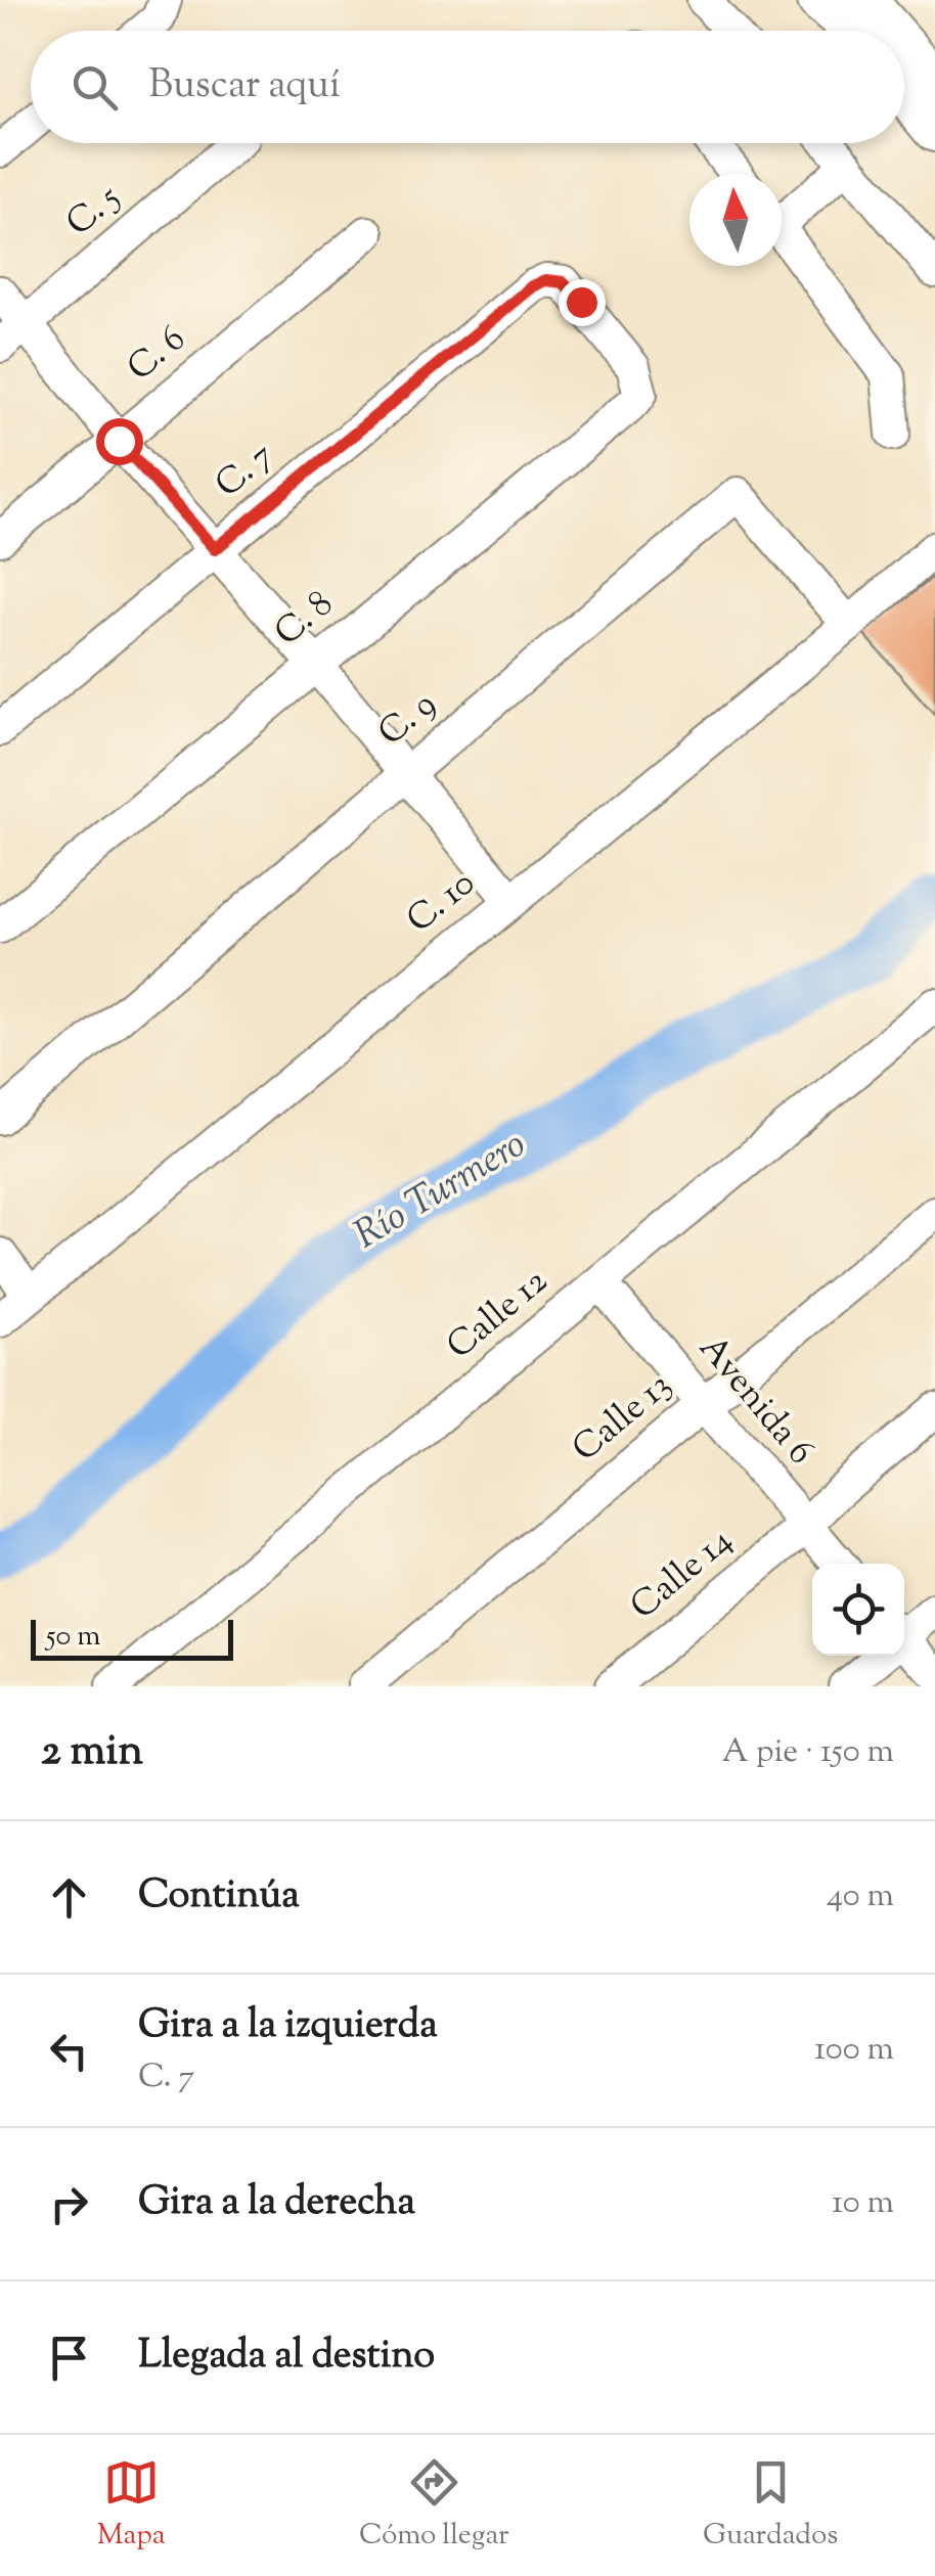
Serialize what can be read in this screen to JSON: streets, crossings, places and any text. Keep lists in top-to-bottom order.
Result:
{
  "streets": {
    "street": [
      "C. 5",
      "C. 6",
      "C. 7",
      "C. 8",
      "C. 9",
      "C. 10",
      "Calle 12",
      "Avenida 6",
      "Calle 13",
      "Calle 14"
    ]
  },
  "crossings": [
    ["C. 7", "C. 8"],
    ["C. 9", "C. 10"],
    ["Calle 12", "Avenida 6"],
    ["Avenida 6", "Calle 13"],
    ["Avenida 6", "Calle 14"]
  ],
  "water": ["Río Turmero"],
  "scale_bar": "50 m",
  "north": "top",
  "page": {
    "search": "Buscar aquí",
    "scale": "50 m",
    "heading": ["2 min", "A pie · 150 m"],
    "list": [
      ["Continúa", "40 m"],
      ["Gira a la izquierda", "C. 7", "100 m"],
      ["Gira a la derecha", "10 m"],
      "Llegada al destino"
    ],
    "nav": ["Mapa", "Cómo llegar", "Guardados"]
  }
}
